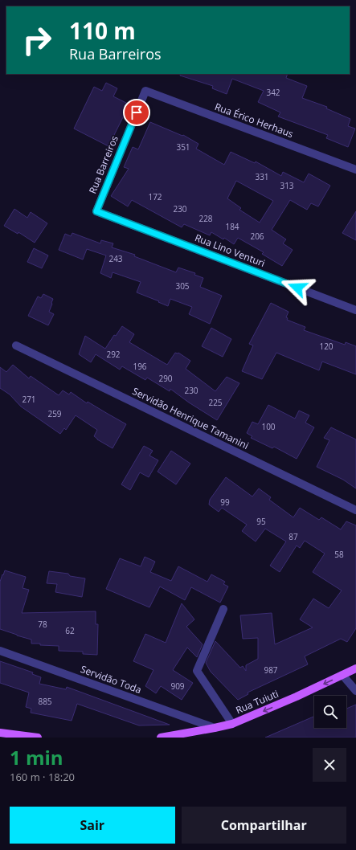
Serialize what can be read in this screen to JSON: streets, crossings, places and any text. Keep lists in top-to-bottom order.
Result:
{
  "streets": {
    "main road": ["Rua Tuiuti"],
    "street": [
      "Rua Érico Herhaus",
      "Rua Barreiros",
      "Rua Lino Venturi",
      "Servidão Henrique Tamanini",
      "Servidão Toda"
    ]
  },
  "crossings": [
    ["Rua Érico Herhaus", "Rua Barreiros"],
    ["Rua Barreiros", "Rua Lino Venturi"],
    ["Servidão Toda", "Rua Tuiuti"]
  ],
  "one_way": ["Rua Tuiuti"],
  "house_numbers": [
    "342",
    "351",
    "331",
    "313",
    "172",
    "230",
    "228",
    "184",
    "206",
    "243",
    "305",
    "120",
    "292",
    "196",
    "290",
    "230",
    "271",
    "225",
    "259",
    "100",
    "99",
    "95",
    "87",
    "58",
    "78",
    "62",
    "987",
    "909",
    "885"
  ],
  "page": {
    "turn": ["110 m", "Rua Barreiros"],
    "heading": ["1 min", "160 m · 18:20"],
    "buttons": ["Sair", "Compartilhar"]
  }
}
